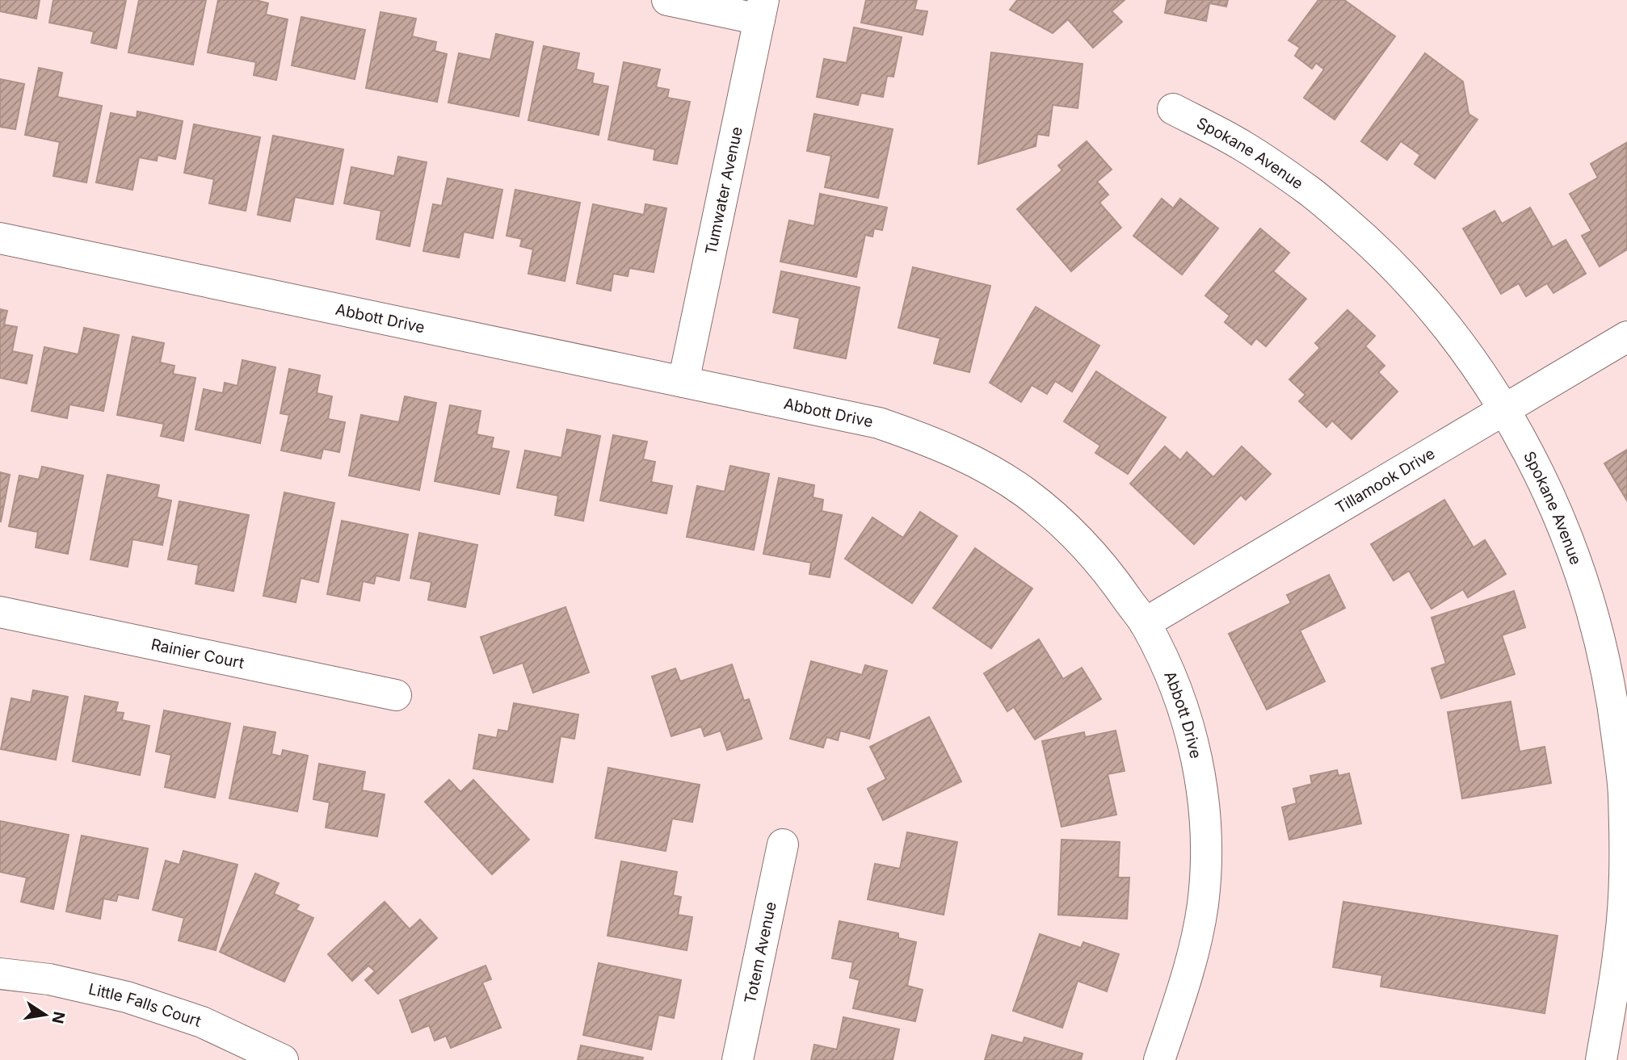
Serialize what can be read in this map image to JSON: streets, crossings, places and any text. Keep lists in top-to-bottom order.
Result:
{
  "streets": {
    "street": [
      "Spokane Avenue",
      "Tumwater Avenue",
      "Abbott Drive",
      "Tillamook Drive",
      "Rainier Court",
      "Totem Avenue",
      "Little Falls Court"
    ]
  },
  "crossings": [
    ["Spokane Avenue", "Tillamook Drive"],
    ["Tumwater Avenue", "Abbott Drive"],
    ["Abbott Drive", "Tillamook Drive"]
  ],
  "north": "right"
}
